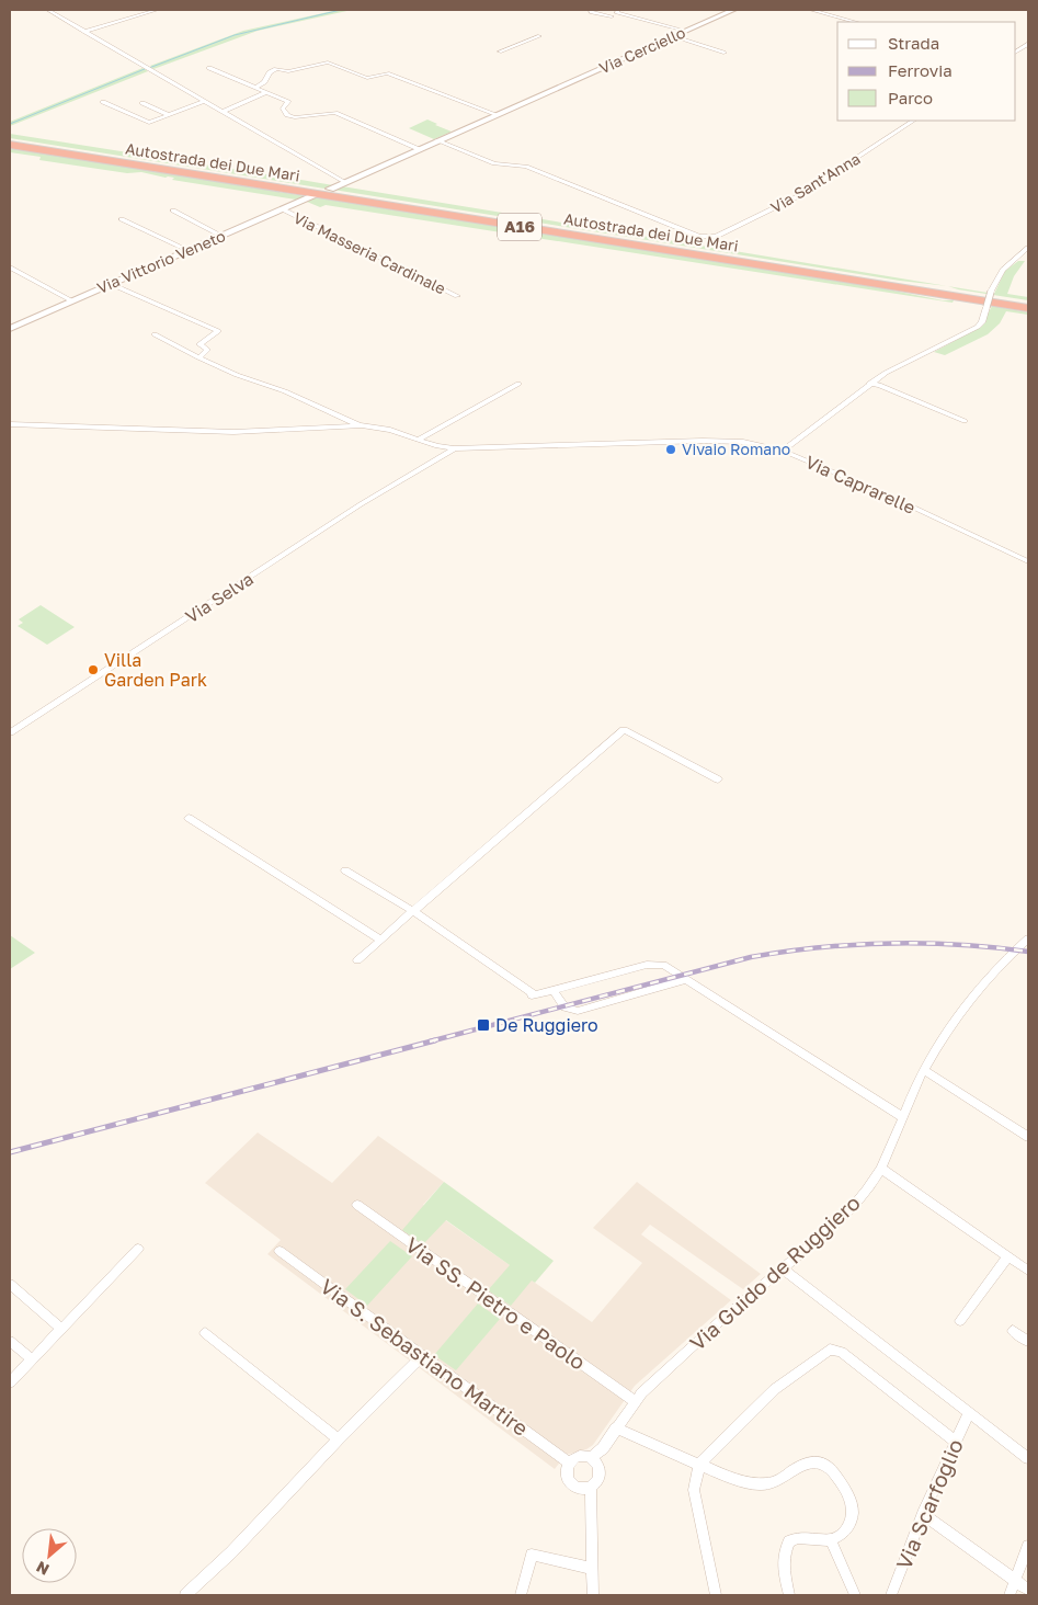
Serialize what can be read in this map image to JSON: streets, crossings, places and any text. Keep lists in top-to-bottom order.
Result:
{
  "streets": {
    "highway": ["Autostrada dei Due Mari", "A16"],
    "street": [
      "Via Cerciello",
      "Via Sant'Anna",
      "Via Masseria Cardinale",
      "Via Vittorio Veneto",
      "Via Caprarelle",
      "Via Selva",
      "Via Guido de Ruggiero",
      "Via SS. Pietro e Paolo",
      "Via S. Sebastiano Martire",
      "Via Scarfoglio"
    ]
  },
  "crossings": [
    ["Via Masseria Cardinale", "Via Vittorio Veneto"],
    ["Via Caprarelle", "Via Selva"],
    ["Via Guido de Ruggiero", "Via SS. Pietro e Paolo"],
    ["Via Guido de Ruggiero", "Via S. Sebastiano Martire"]
  ],
  "places": {
    "other": ["Vivaio Romano", "Villa Garden Park"],
    "transit": ["De Ruggiero"]
  },
  "legend": ["Strada", "Ferrovia", "Parco"],
  "north": "bottom left"
}
